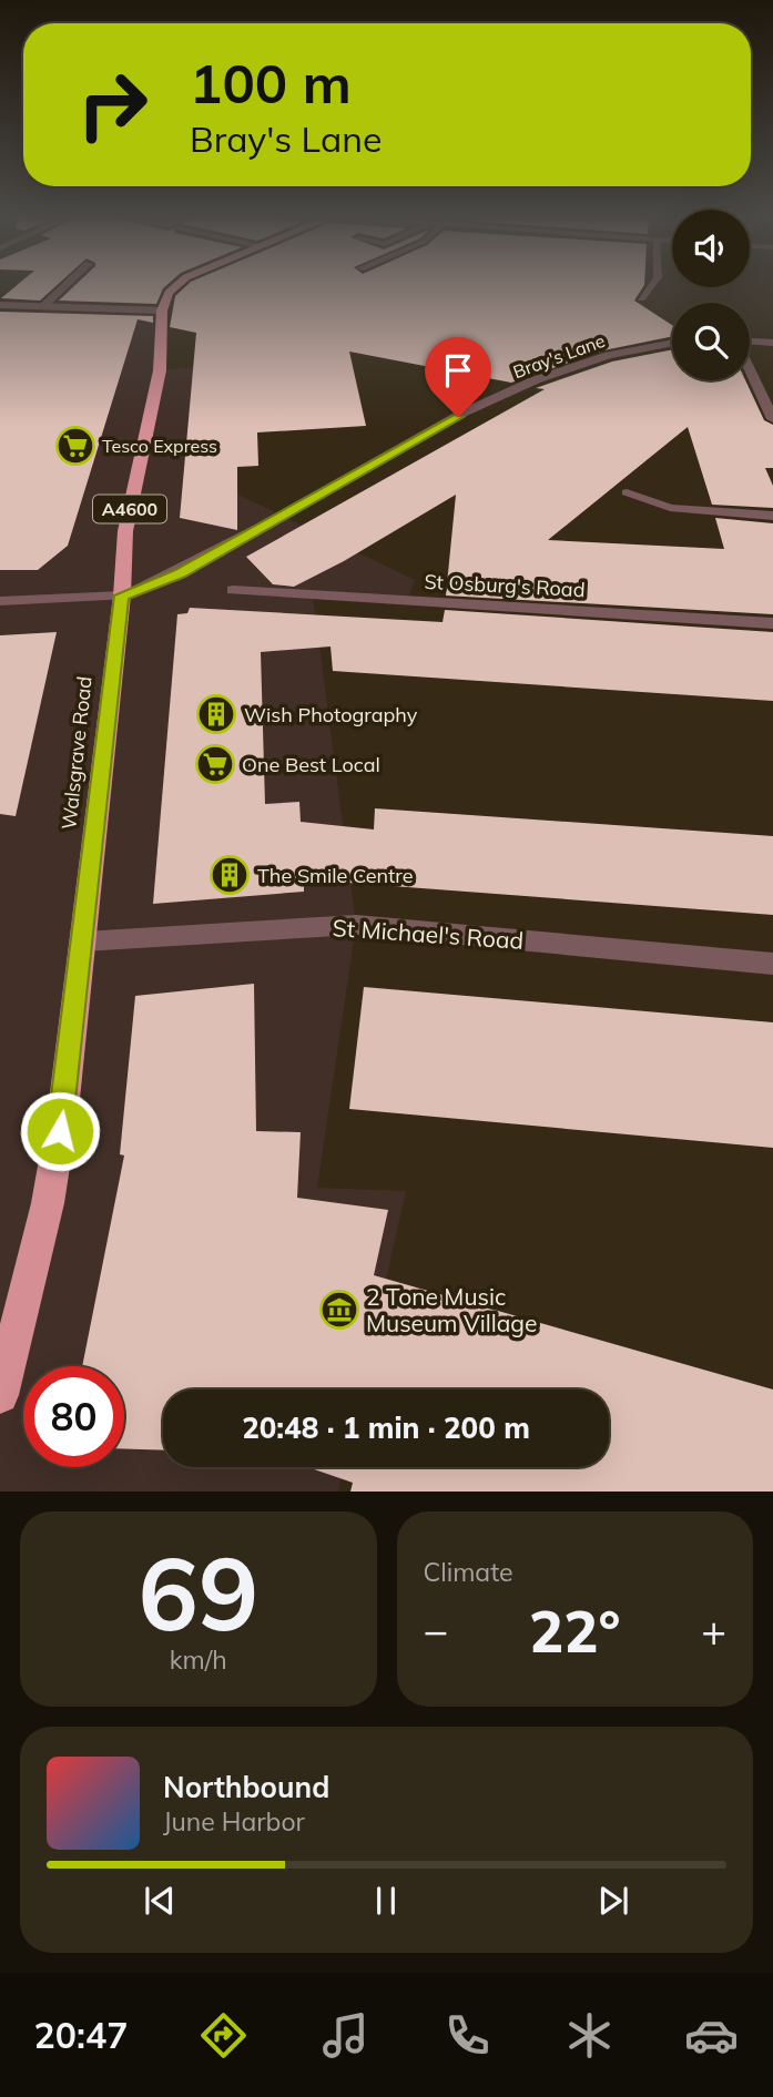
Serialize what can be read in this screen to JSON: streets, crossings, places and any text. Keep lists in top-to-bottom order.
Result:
{
  "streets": {
    "highway": ["A4600", "Walsgrave Road"],
    "street": ["Bray's Lane", "St Osburg's Road", "St Michael's Road"]
  },
  "crossings": [
    ["Bray's Lane", "Walsgrave Road"],
    ["Walsgrave Road", "St Michael's Road"]
  ],
  "places": {
    "supermarket": ["Tesco Express", "One Best Local"],
    "building": ["Wish Photography", "The Smile Centre"],
    "museum": ["2 Tone Music Museum Village"]
  },
  "page": {
    "turn": ["100 m", "Bray's Lane"],
    "limit": "80",
    "trip": "20:48 · 1 min · 200 m",
    "tile": [
      ["69", "km/h"],
      "Climate"
    ],
    "heat": ["−", "22°", "+"],
    "song": ["Northbound", "June Harbor"],
    "tabs": "20:47"
  }
}
